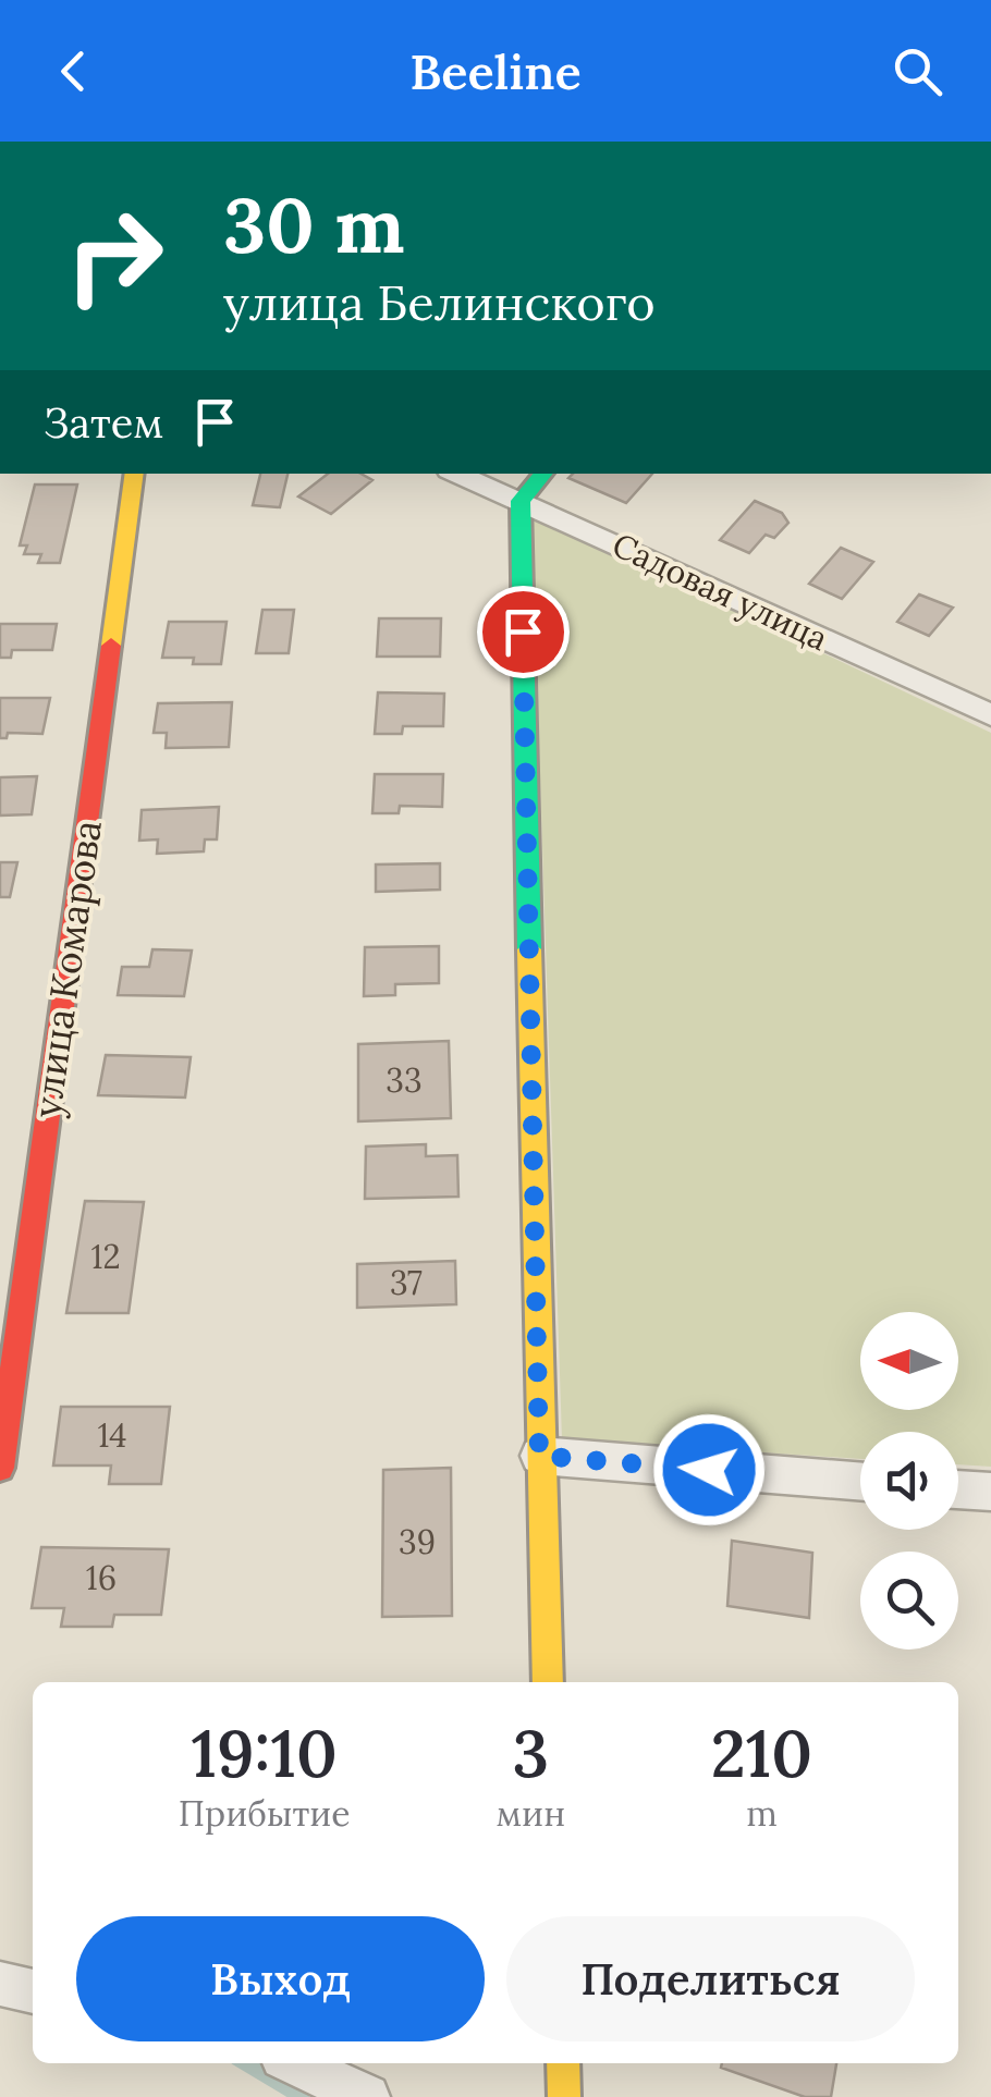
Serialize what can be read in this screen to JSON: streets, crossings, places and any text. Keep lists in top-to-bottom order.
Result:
{
  "streets": {
    "street": ["Садовая улица", "улица Комарова"]
  },
  "house_numbers": [
    "33",
    "12",
    "37",
    "14",
    "39",
    "16"
  ],
  "north": "left",
  "page": {
    "header": "Beeline",
    "turn": ["30 m", "улица Белинского"],
    "then": "Затем",
    "eta": [
      "19:10",
      "Прибытие",
      "3",
      "мин",
      "210",
      "m"
    ],
    "buttons": ["Выход", "Поделиться"]
  }
}
